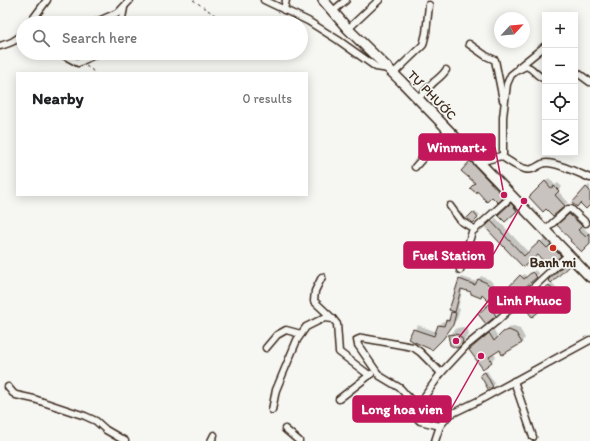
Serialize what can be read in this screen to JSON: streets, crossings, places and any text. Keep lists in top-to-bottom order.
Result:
{
  "streets": {
    "highway": ["TỰ PHƯỚC"]
  },
  "places": [
    "Winmart+",
    "Fuel Station",
    "Banh mi",
    "Linh Phuoc",
    "Long hoa vien"
  ],
  "north": "top right",
  "page": {
    "map_buttons": ["+", "−"],
    "search": "Search here",
    "heading": ["Nearby", "0 results"]
  }
}
